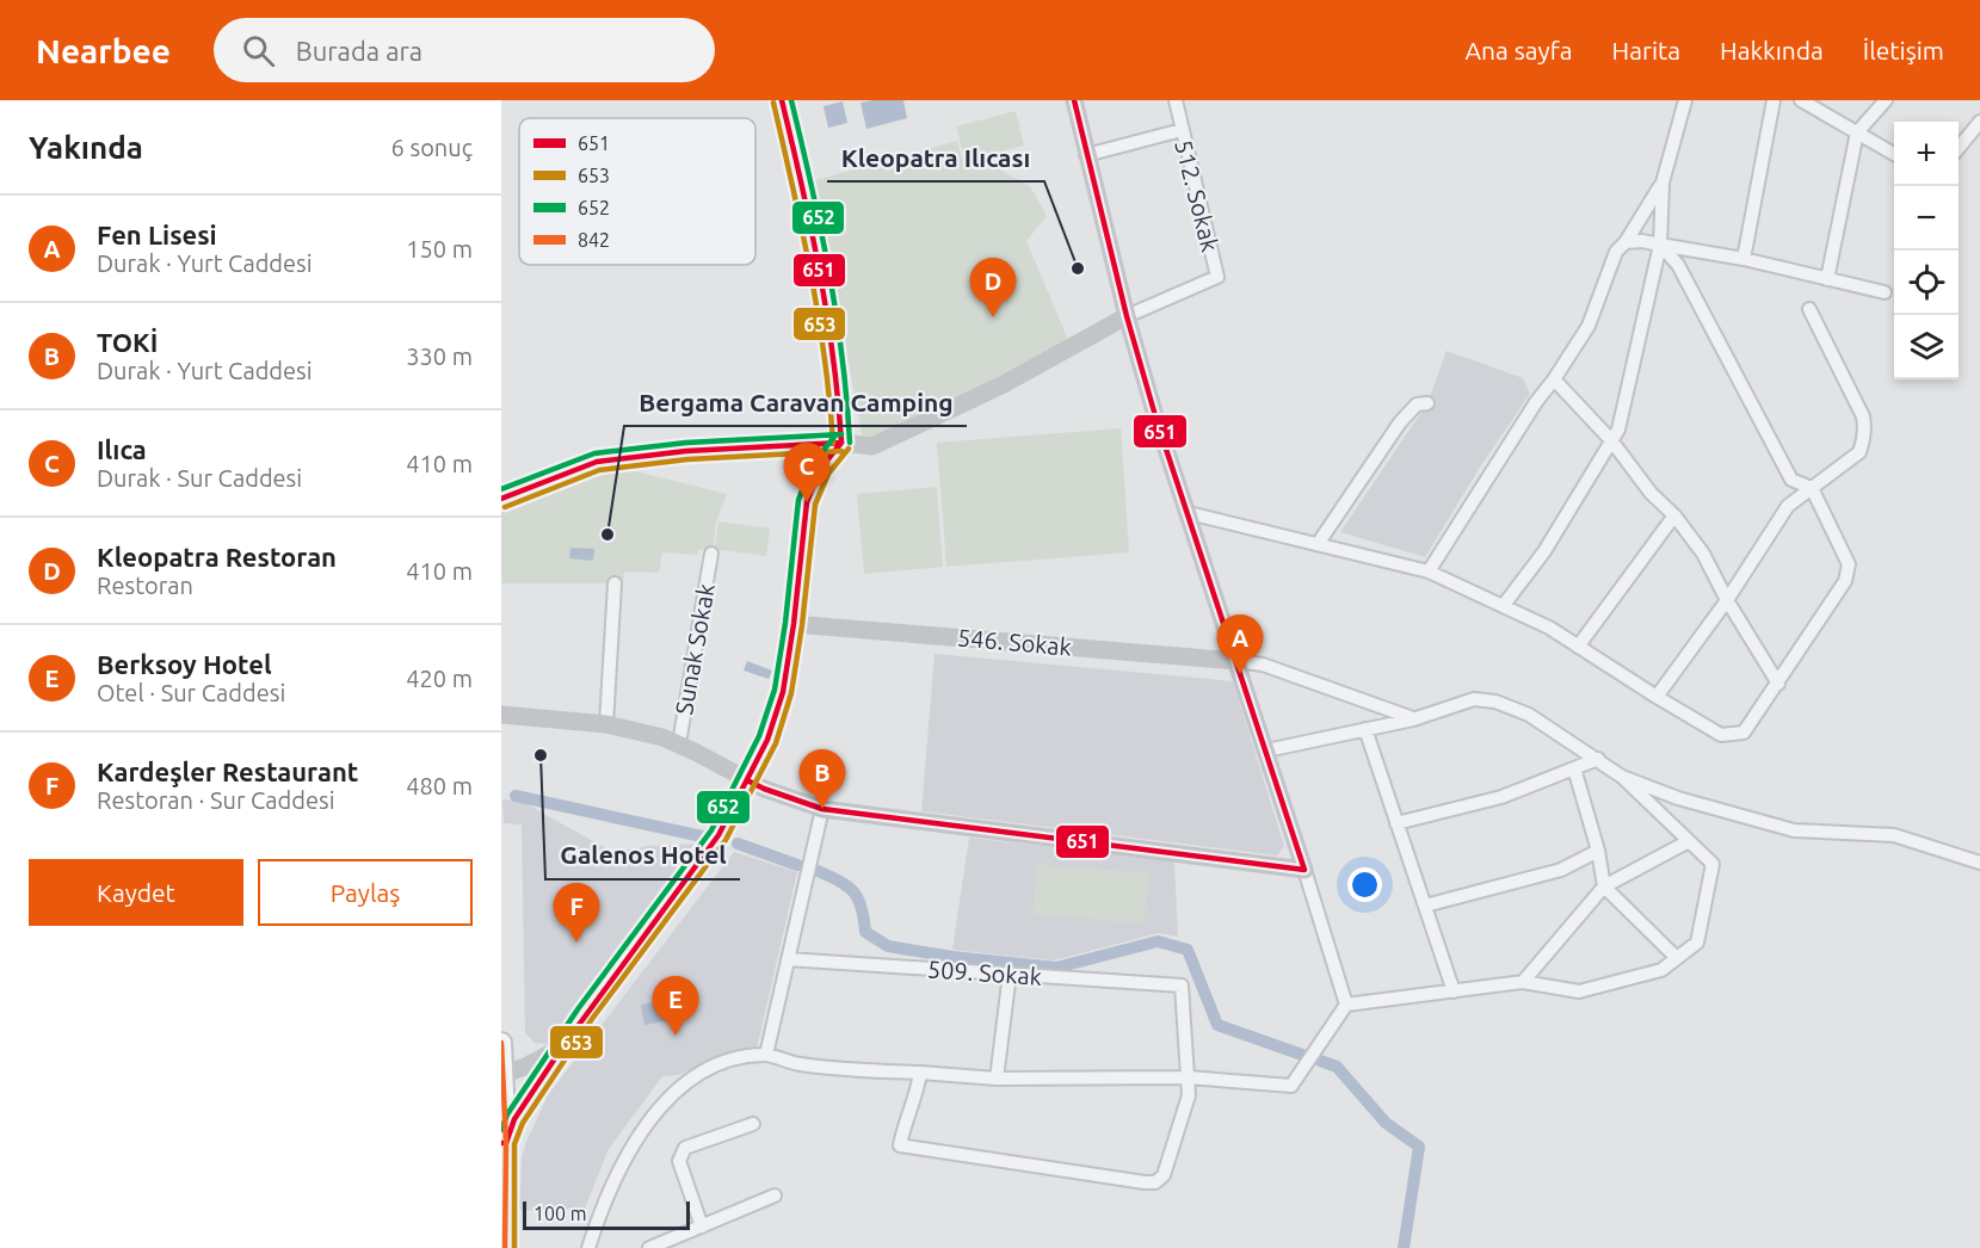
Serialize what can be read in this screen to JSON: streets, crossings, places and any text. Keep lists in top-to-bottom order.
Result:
{
  "streets": {
    "main road": ["546. Sokak"],
    "street": ["512. Sokak", "Sunak Sokak", "509. Sokak"]
  },
  "places": ["Kleopatra Ilıcası", "Bergama Caravan Camping", "Galenos Hotel"],
  "lines": [
    "transit line 651",
    "transit line 652",
    "transit line 653",
    "transit line 842"
  ],
  "legend": [
    "651",
    "653",
    "652",
    "842"
  ],
  "scale_bar": "100 m",
  "page": {
    "header": "Nearbee",
    "search": "Burada ara",
    "nav": [
      "Ana sayfa",
      "Harita",
      "Hakkında",
      "İletişim"
    ],
    "heading": ["Yakında", "6 sonuç"],
    "map_buttons": ["+", "−"],
    "list": [
      {
        "mark": "A",
        "name": "Fen Lisesi",
        "note": "Durak · Yurt Caddesi",
        "value": "150 m"
      },
      {
        "mark": "B",
        "name": "TOKİ",
        "note": "Durak · Yurt Caddesi",
        "value": "330 m"
      },
      {
        "mark": "C",
        "name": "Ilıca",
        "note": "Durak · Sur Caddesi",
        "value": "410 m"
      },
      {
        "mark": "D",
        "name": "Kleopatra Restoran",
        "note": "Restoran",
        "value": "410 m"
      },
      {
        "mark": "E",
        "name": "Berksoy Hotel",
        "note": "Otel · Sur Caddesi",
        "value": "420 m"
      },
      {
        "mark": "F",
        "name": "Kardeşler Restaurant",
        "note": "Restoran · Sur Caddesi",
        "value": "480 m"
      }
    ],
    "pins": [
      "D",
      "C",
      "A",
      "B",
      "F",
      "E"
    ],
    "buttons": ["Kaydet", "Paylaş"],
    "scale": "100 m"
  }
}
